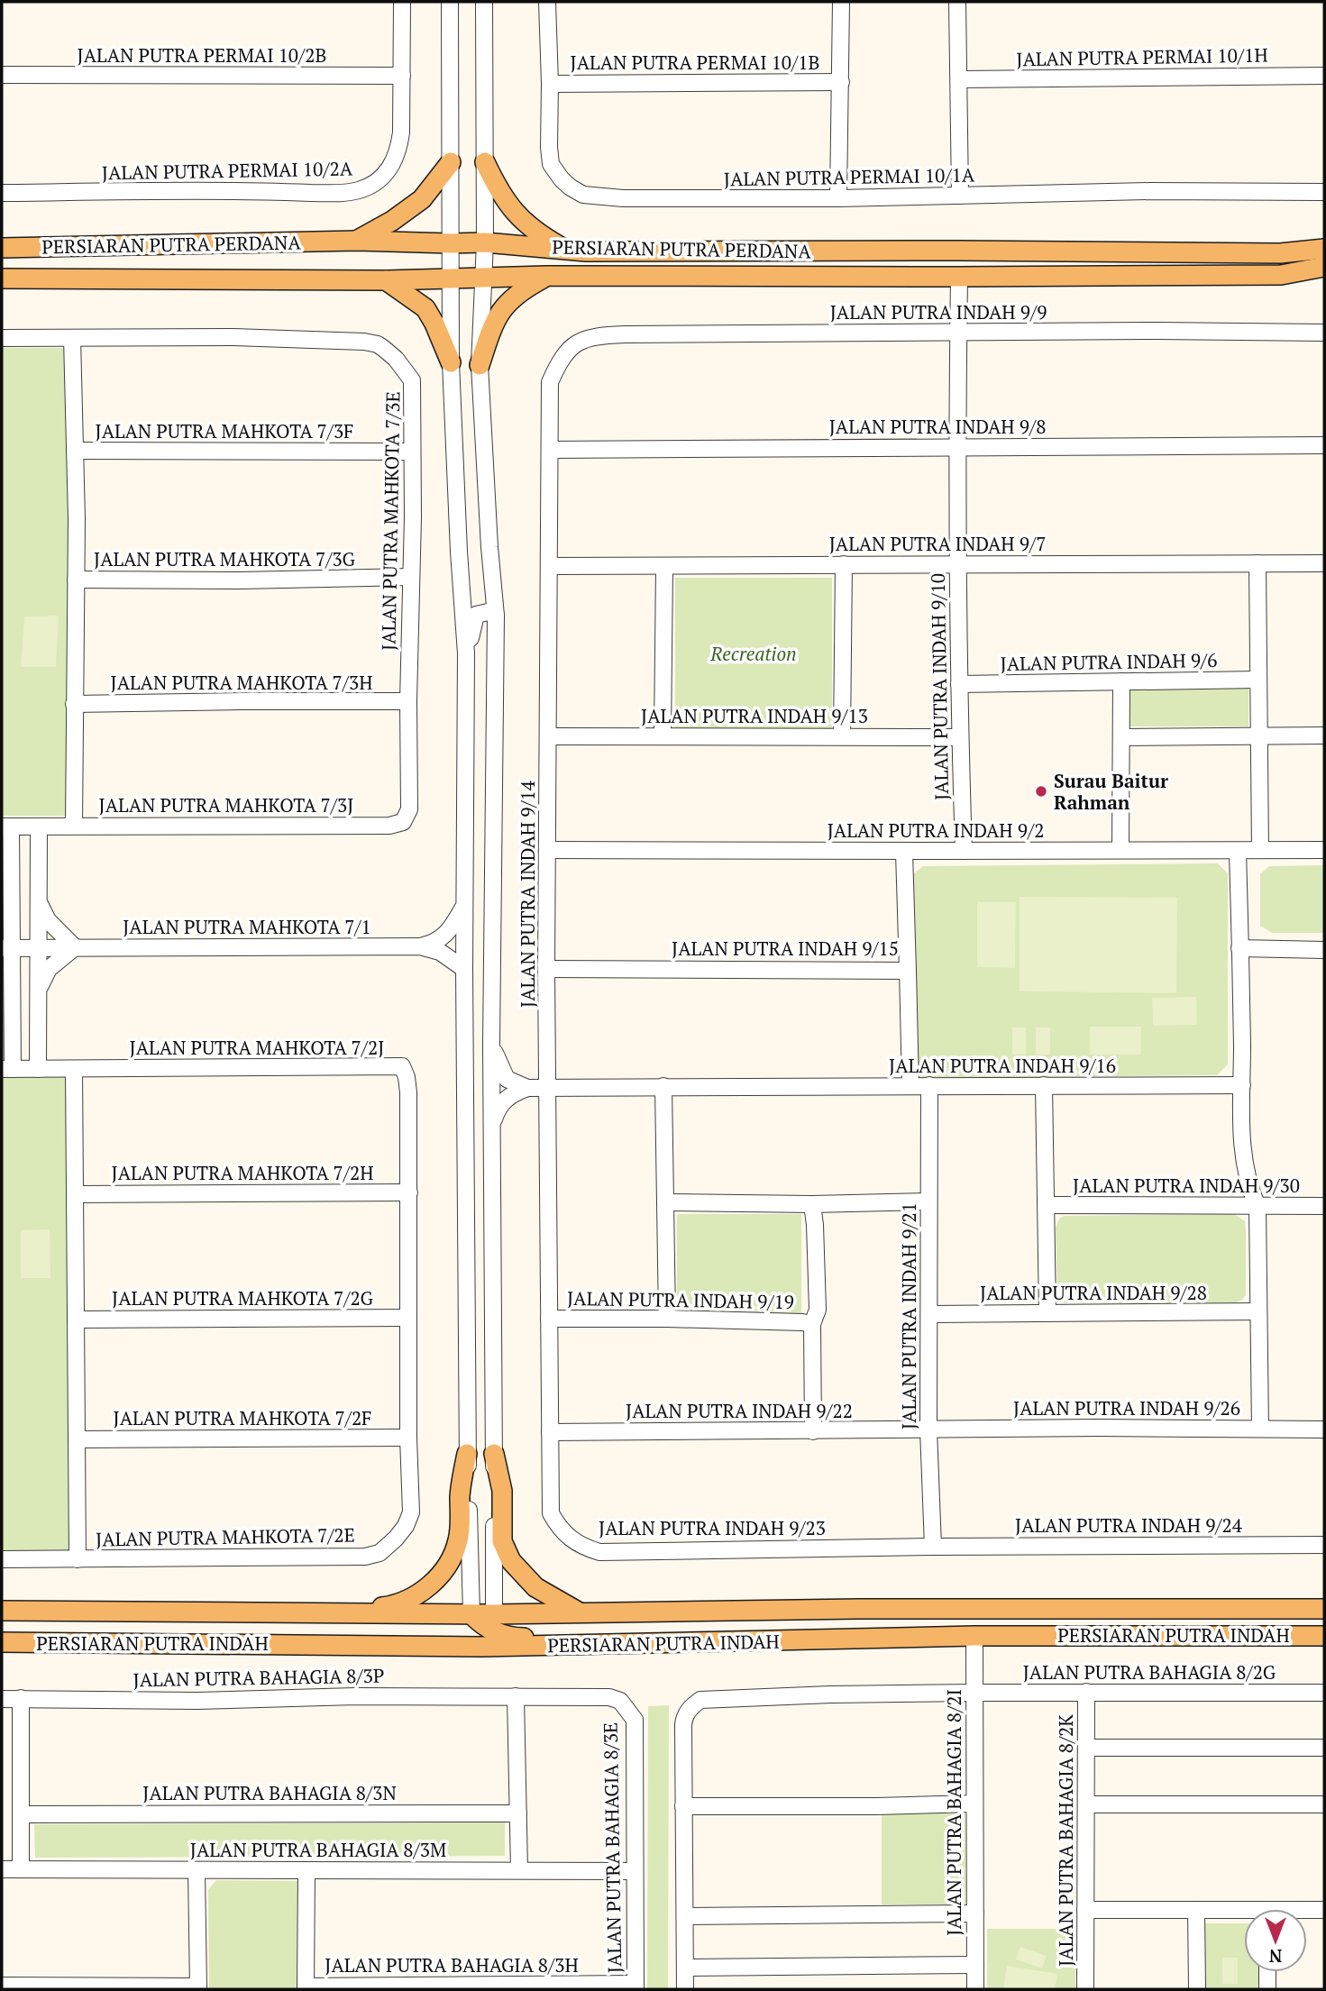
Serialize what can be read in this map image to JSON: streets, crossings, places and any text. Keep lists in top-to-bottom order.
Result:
{
  "streets": {
    "main road": ["PERSIARAN PUTRA PERDANA", "PERSIARAN PUTRA INDAH"],
    "street": [
      "JALAN PUTRA PERMAI 10/2B",
      "JALAN PUTRA PERMAI 10/1H",
      "JALAN PUTRA PERMAI 10/1B",
      "JALAN PUTRA PERMAI 10/2A",
      "JALAN PUTRA PERMAI 10/1A",
      "JALAN PUTRA INDAH 9/9",
      "JALAN PUTRA INDAH 9/8",
      "JALAN PUTRA MAHKOTA 7/3F",
      "JALAN PUTRA MAHKOTA 7/3E",
      "JALAN PUTRA INDAH 9/7",
      "JALAN PUTRA MAHKOTA 7/3G",
      "JALAN PUTRA INDAH 9/6",
      "JALAN PUTRA MAHKOTA 7/3H",
      "JALAN PUTRA INDAH 9/10",
      "JALAN PUTRA INDAH 9/13",
      "JALAN PUTRA MAHKOTA 7/3J",
      "JALAN PUTRA INDAH 9/2",
      "JALAN PUTRA INDAH 9/14",
      "JALAN PUTRA MAHKOTA 7/1",
      "JALAN PUTRA INDAH 9/15",
      "JALAN PUTRA MAHKOTA 7/2J",
      "JALAN PUTRA INDAH 9/16",
      "JALAN PUTRA MAHKOTA 7/2H",
      "JALAN PUTRA INDAH 9/30",
      "JALAN PUTRA INDAH 9/28",
      "JALAN PUTRA MAHKOTA 7/2G",
      "JALAN PUTRA INDAH 9/19",
      "JALAN PUTRA INDAH 9/21",
      "JALAN PUTRA INDAH 9/26",
      "JALAN PUTRA INDAH 9/22",
      "JALAN PUTRA MAHKOTA 7/2F",
      "JALAN PUTRA INDAH 9/24",
      "JALAN PUTRA INDAH 9/23",
      "JALAN PUTRA MAHKOTA 7/2E",
      "JALAN PUTRA BAHAGIA 8/2G",
      "JALAN PUTRA BAHAGIA 8/3P",
      "JALAN PUTRA BAHAGIA 8/3N",
      "JALAN PUTRA BAHAGIA 8/2I",
      "JALAN PUTRA BAHAGIA 8/2K",
      "JALAN PUTRA BAHAGIA 8/3E",
      "JALAN PUTRA BAHAGIA 8/3M",
      "JALAN PUTRA BAHAGIA 8/3H"
    ]
  },
  "crossings": [
    ["JALAN PUTRA PERMAI 10/2B", "JALAN PUTRA PERMAI 10/2A"],
    ["JALAN PUTRA PERMAI 10/1B", "JALAN PUTRA PERMAI 10/1A"],
    ["PERSIARAN PUTRA PERDANA", "JALAN PUTRA INDAH 9/10"],
    ["JALAN PUTRA INDAH 9/9", "JALAN PUTRA INDAH 9/10"],
    ["JALAN PUTRA INDAH 9/9", "JALAN PUTRA INDAH 9/14"],
    ["JALAN PUTRA INDAH 9/8", "JALAN PUTRA INDAH 9/10"],
    ["JALAN PUTRA INDAH 9/8", "JALAN PUTRA INDAH 9/14"],
    ["JALAN PUTRA MAHKOTA 7/3F", "JALAN PUTRA MAHKOTA 7/3E"],
    ["JALAN PUTRA MAHKOTA 7/3E", "JALAN PUTRA MAHKOTA 7/3G"],
    ["JALAN PUTRA MAHKOTA 7/3E", "JALAN PUTRA MAHKOTA 7/3H"],
    ["JALAN PUTRA MAHKOTA 7/3E", "JALAN PUTRA MAHKOTA 7/3J"],
    ["JALAN PUTRA INDAH 9/7", "JALAN PUTRA INDAH 9/10"],
    ["JALAN PUTRA INDAH 9/7", "JALAN PUTRA INDAH 9/14"],
    ["JALAN PUTRA INDAH 9/6", "JALAN PUTRA INDAH 9/10"],
    ["JALAN PUTRA INDAH 9/10", "JALAN PUTRA INDAH 9/13"],
    ["JALAN PUTRA INDAH 9/10", "JALAN PUTRA INDAH 9/2"],
    ["JALAN PUTRA INDAH 9/13", "JALAN PUTRA INDAH 9/14"],
    ["JALAN PUTRA INDAH 9/2", "JALAN PUTRA INDAH 9/14"],
    ["JALAN PUTRA INDAH 9/2", "JALAN PUTRA INDAH 9/15"],
    ["JALAN PUTRA INDAH 9/14", "JALAN PUTRA INDAH 9/15"],
    ["JALAN PUTRA INDAH 9/14", "JALAN PUTRA INDAH 9/16"],
    ["JALAN PUTRA INDAH 9/14", "JALAN PUTRA INDAH 9/19"],
    ["JALAN PUTRA INDAH 9/14", "JALAN PUTRA INDAH 9/22"],
    ["JALAN PUTRA INDAH 9/14", "JALAN PUTRA INDAH 9/23"],
    ["JALAN PUTRA MAHKOTA 7/2J", "JALAN PUTRA MAHKOTA 7/2H"],
    ["JALAN PUTRA MAHKOTA 7/2J", "JALAN PUTRA MAHKOTA 7/2E"],
    ["JALAN PUTRA INDAH 9/16", "JALAN PUTRA INDAH 9/21"],
    ["JALAN PUTRA MAHKOTA 7/2H", "JALAN PUTRA MAHKOTA 7/2E"],
    ["JALAN PUTRA INDAH 9/28", "JALAN PUTRA INDAH 9/21"],
    ["JALAN PUTRA MAHKOTA 7/2G", "JALAN PUTRA MAHKOTA 7/2E"],
    ["JALAN PUTRA INDAH 9/21", "JALAN PUTRA INDAH 9/26"],
    ["JALAN PUTRA INDAH 9/21", "JALAN PUTRA INDAH 9/22"],
    ["JALAN PUTRA INDAH 9/21", "JALAN PUTRA INDAH 9/24"],
    ["JALAN PUTRA INDAH 9/21", "JALAN PUTRA INDAH 9/23"],
    ["JALAN PUTRA INDAH 9/26", "JALAN PUTRA INDAH 9/22"],
    ["JALAN PUTRA INDAH 9/22", "JALAN PUTRA INDAH 9/23"],
    ["JALAN PUTRA MAHKOTA 7/2F", "JALAN PUTRA MAHKOTA 7/2E"],
    ["JALAN PUTRA INDAH 9/24", "JALAN PUTRA INDAH 9/23"],
    ["PERSIARAN PUTRA INDAH", "JALAN PUTRA BAHAGIA 8/2I"],
    ["JALAN PUTRA BAHAGIA 8/2G", "JALAN PUTRA BAHAGIA 8/2I"],
    ["JALAN PUTRA BAHAGIA 8/2G", "JALAN PUTRA BAHAGIA 8/2K"],
    ["JALAN PUTRA BAHAGIA 8/3P", "JALAN PUTRA BAHAGIA 8/3E"],
    ["JALAN PUTRA BAHAGIA 8/3E", "JALAN PUTRA BAHAGIA 8/3M"],
    ["JALAN PUTRA BAHAGIA 8/3E", "JALAN PUTRA BAHAGIA 8/3H"]
  ],
  "parks": ["Recreation"],
  "places": ["Surau Baitur Rahman"],
  "north": "bottom"
}
